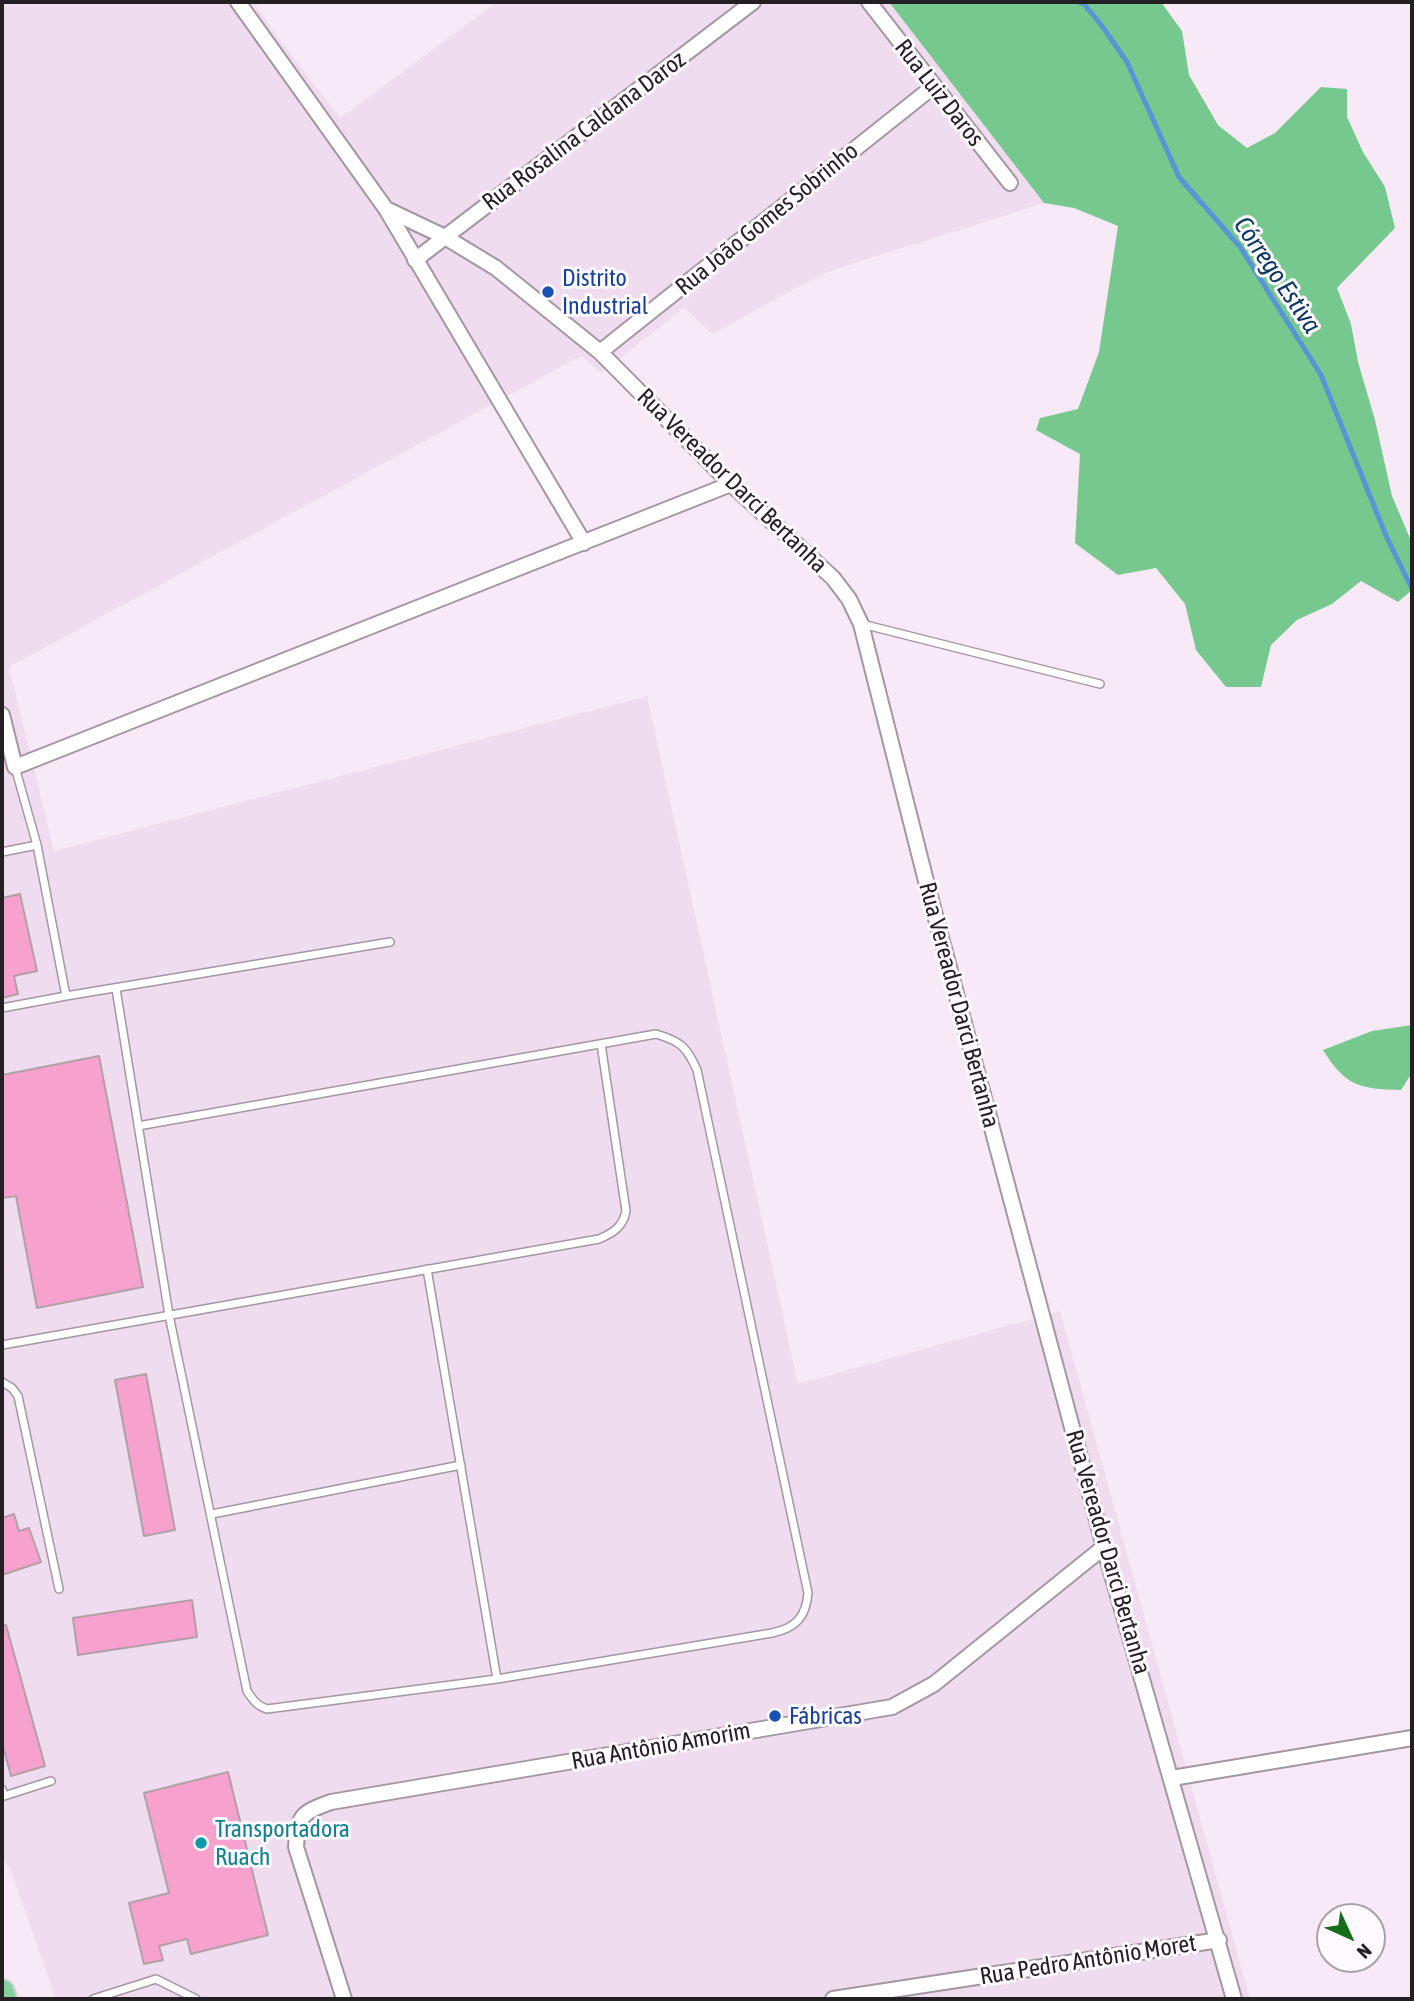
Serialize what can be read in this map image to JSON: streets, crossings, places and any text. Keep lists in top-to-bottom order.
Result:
{
  "streets": {
    "street": [
      "Rua Luiz Daros",
      "Rua Rosalina Caldana Daroz",
      "Rua João Gomes Sobrinho",
      "Rua Vereador Darci Bertanha",
      "Rua Antônio Amorim",
      "Rua Pedro Antônio Moret"
    ]
  },
  "crossings": [
    ["Rua Luiz Daros", "Rua João Gomes Sobrinho"],
    ["Rua Rosalina Caldana Daroz", "Rua Vereador Darci Bertanha"],
    ["Rua João Gomes Sobrinho", "Rua Vereador Darci Bertanha"],
    ["Rua Vereador Darci Bertanha", "Rua Antônio Amorim"],
    ["Rua Vereador Darci Bertanha", "Rua Pedro Antônio Moret"]
  ],
  "water": ["Córrego Estiva"],
  "places": ["Distrito Industrial", "Fábricas", "Transportadora Ruach"],
  "north": "bottom right"
}
